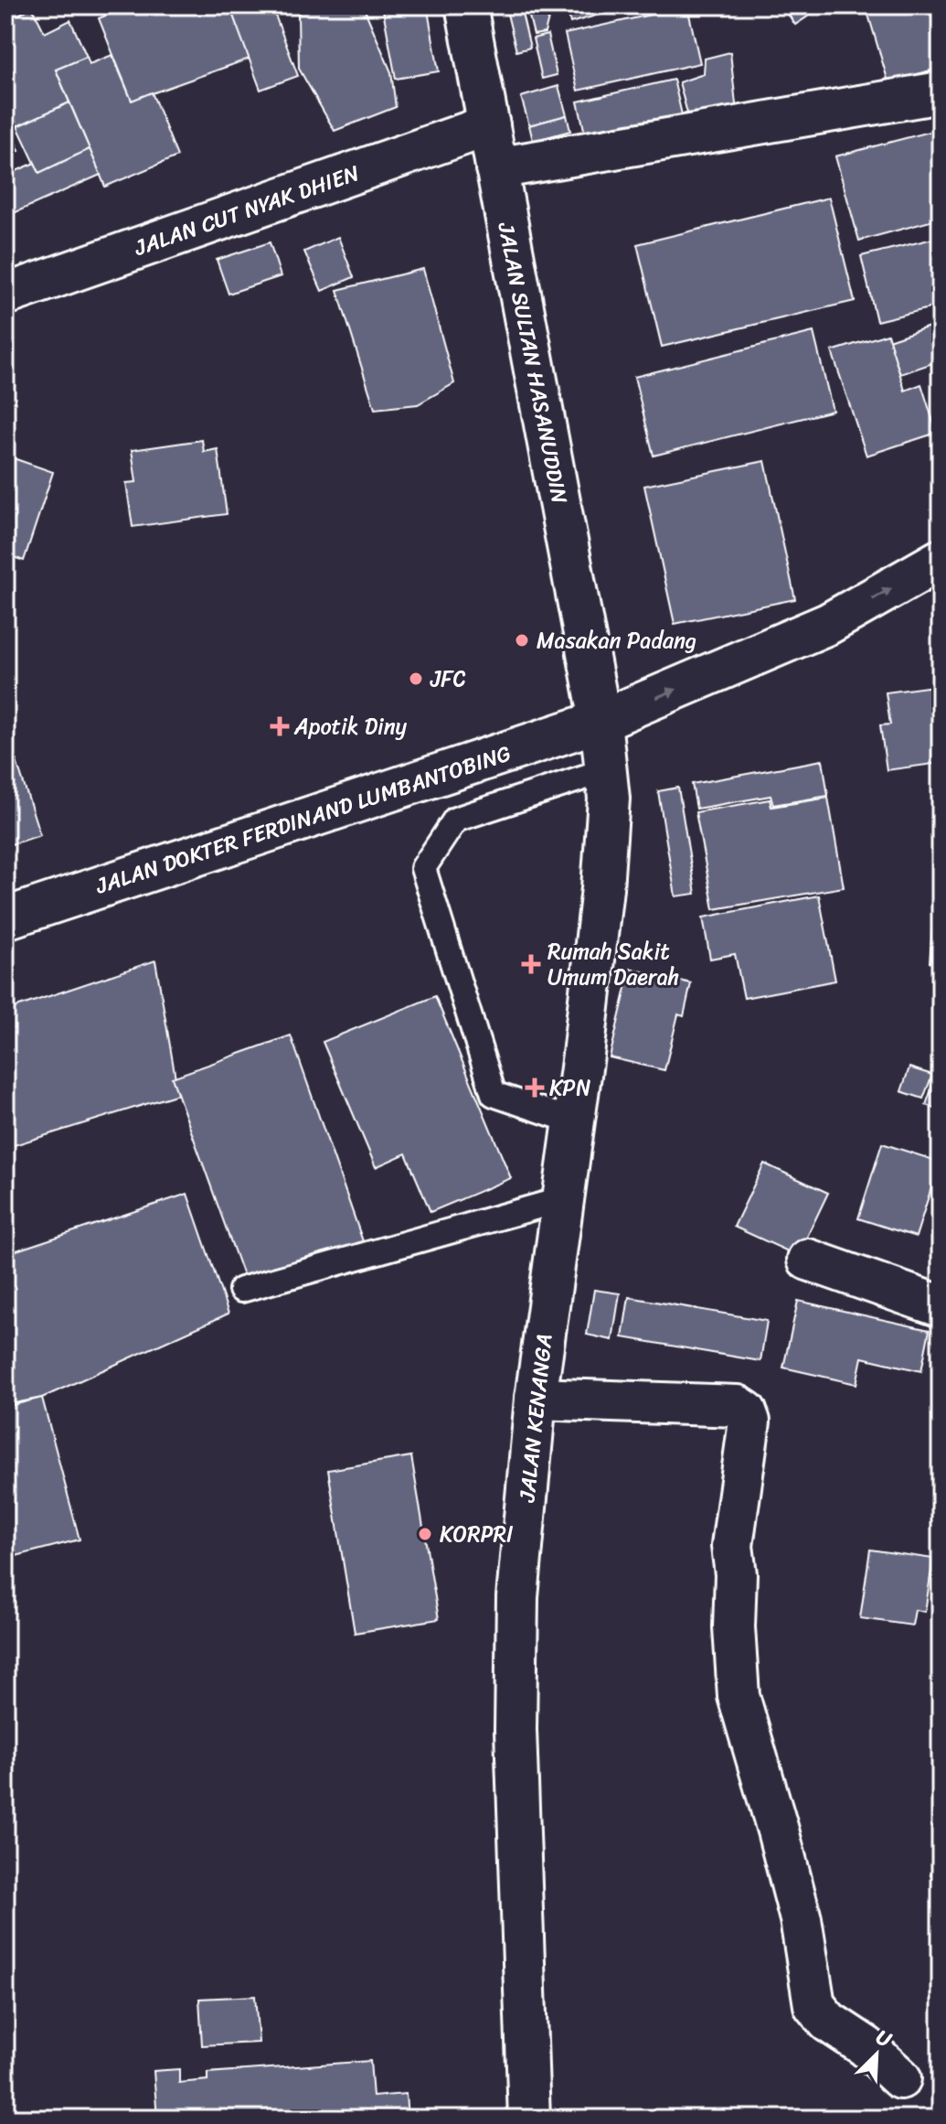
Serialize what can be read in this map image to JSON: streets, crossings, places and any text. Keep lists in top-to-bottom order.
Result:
{
  "streets": {
    "street": [
      "JALAN CUT NYAK DHIEN",
      "JALAN SULTAN HASANUDDIN",
      "JALAN DOKTER FERDINAND LUMBANTOBING",
      "JALAN KENANGA"
    ]
  },
  "crossings": [
    ["JALAN CUT NYAK DHIEN", "JALAN SULTAN HASANUDDIN"],
    ["JALAN SULTAN HASANUDDIN", "JALAN DOKTER FERDINAND LUMBANTOBING"],
    ["JALAN SULTAN HASANUDDIN", "JALAN KENANGA"],
    ["JALAN DOKTER FERDINAND LUMBANTOBING", "JALAN KENANGA"]
  ],
  "one_way": ["JALAN DOKTER FERDINAND LUMBANTOBING"],
  "places": {
    "other": ["Masakan Padang", "JFC", "KORPRI"],
    "health": ["Apotik Diny", "Rumah Sakit Umum Daerah", "KPN"]
  },
  "north": "top right"
}
